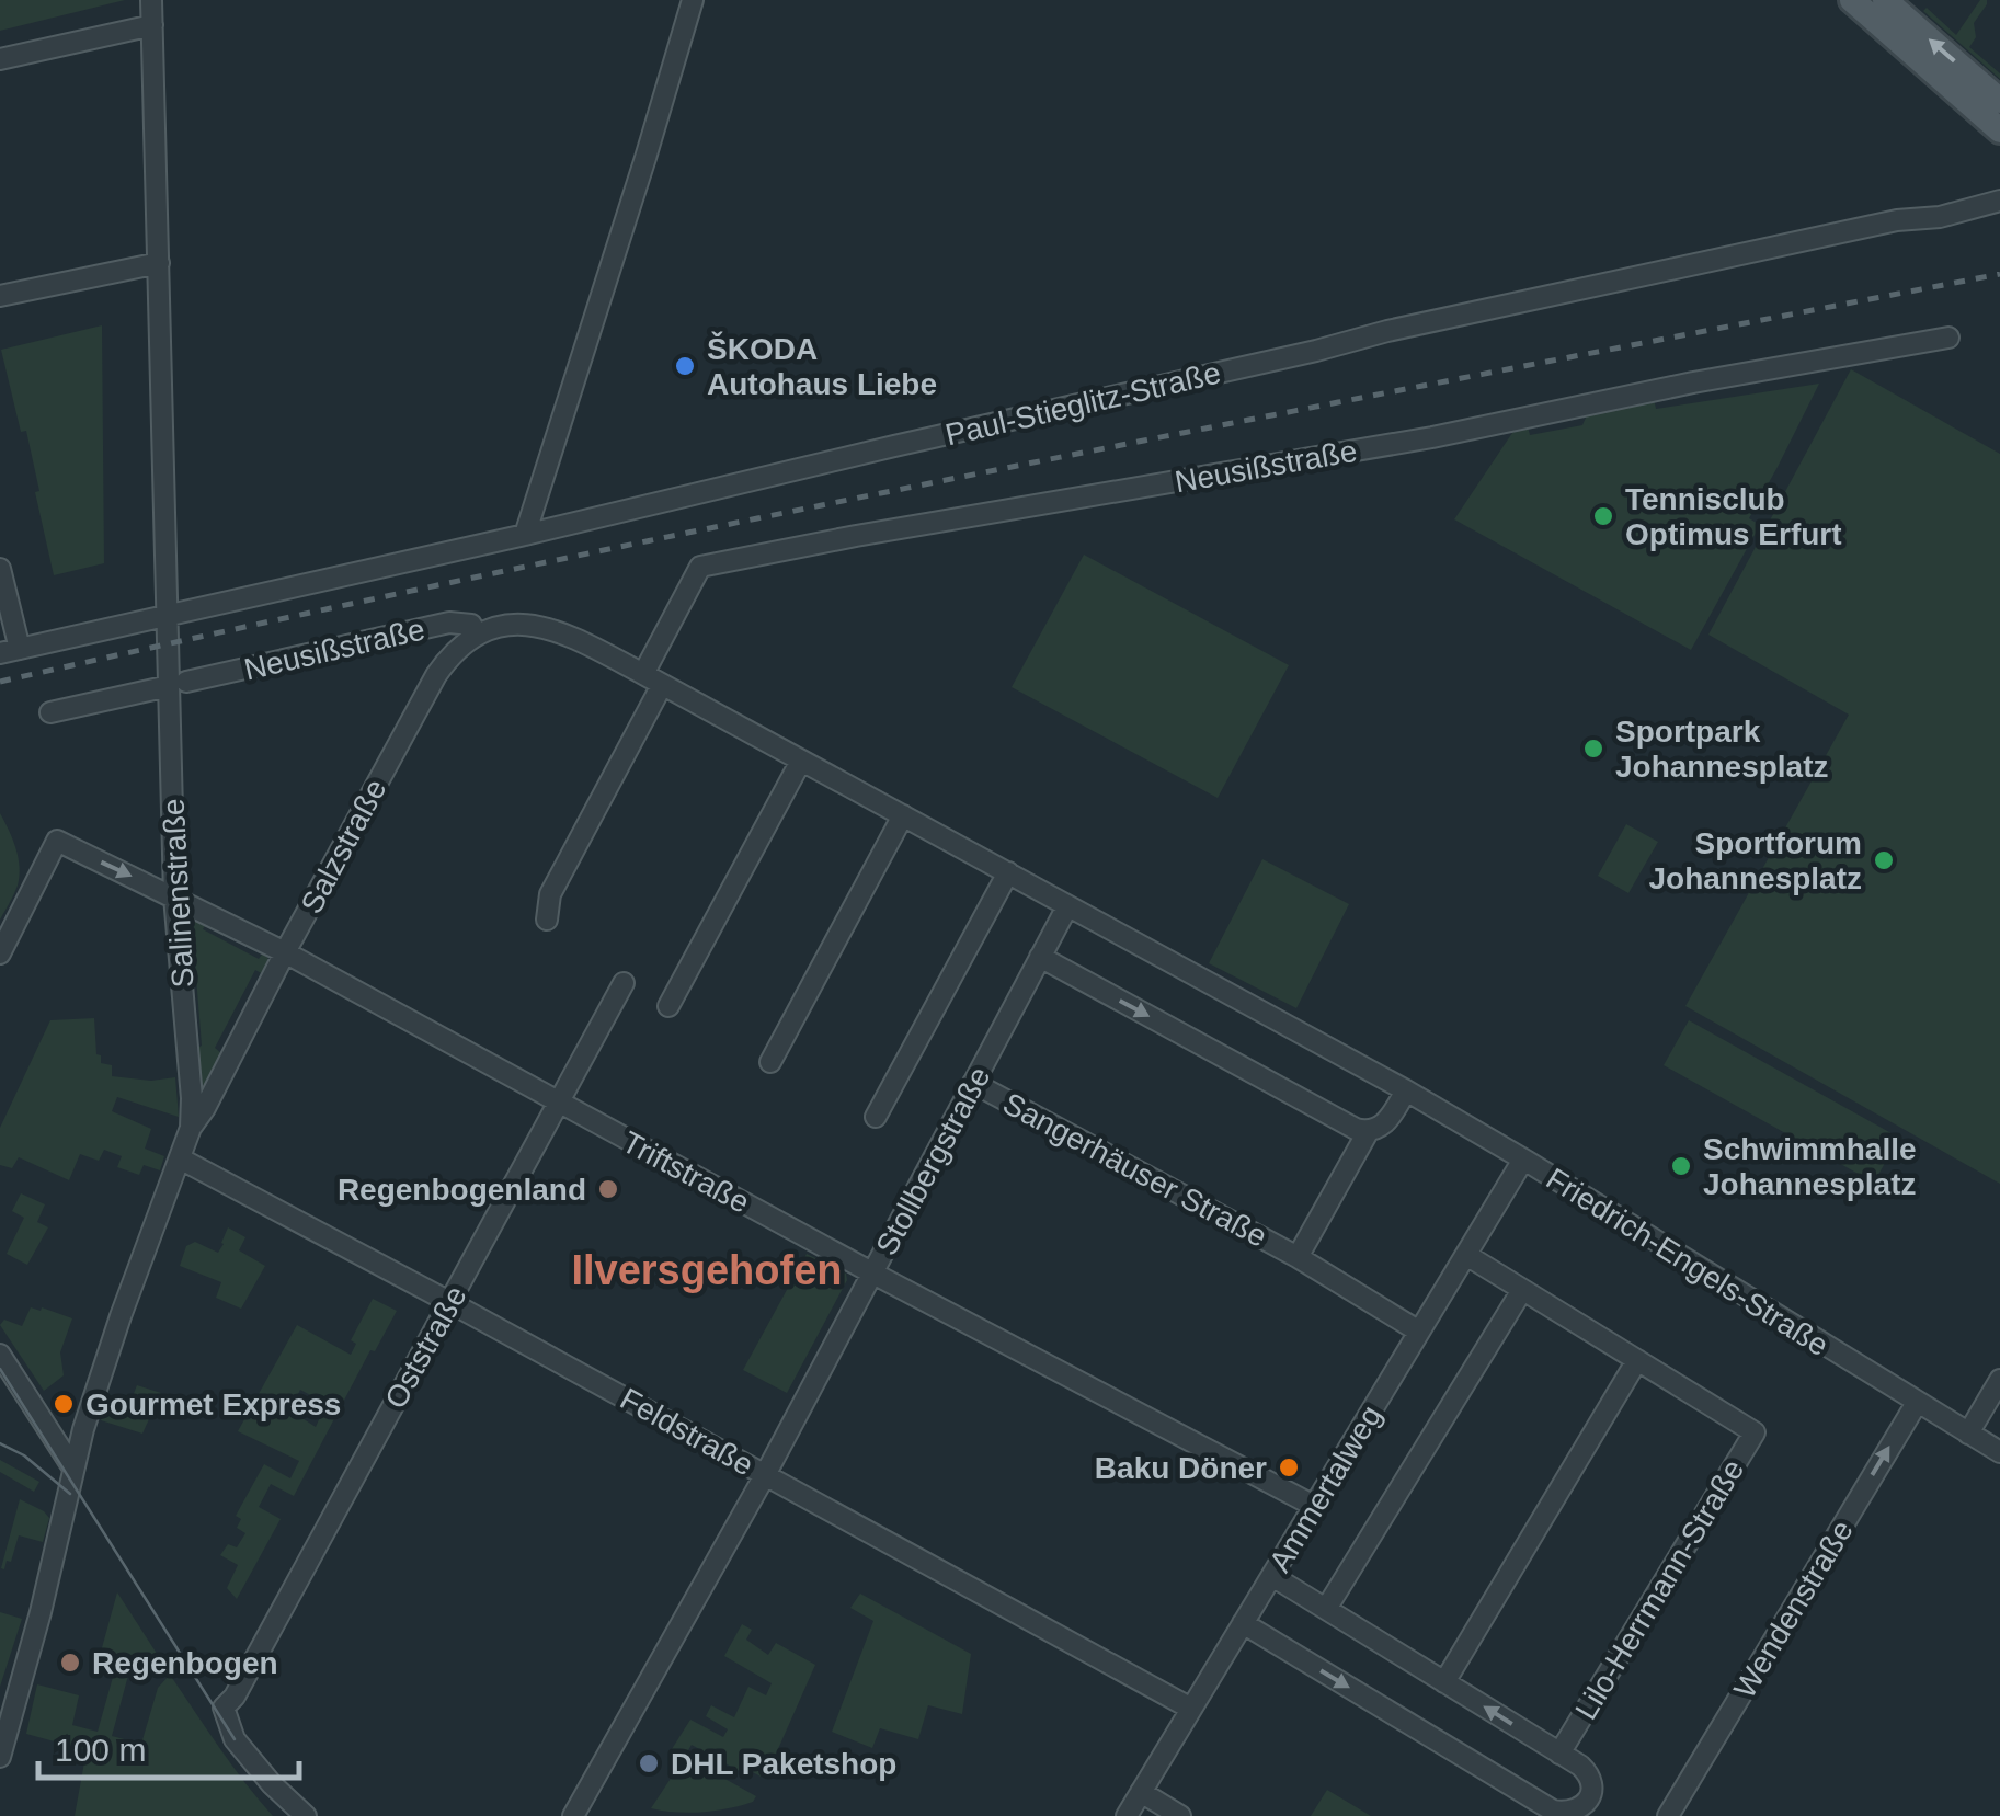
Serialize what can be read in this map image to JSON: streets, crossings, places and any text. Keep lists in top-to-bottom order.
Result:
{
  "streets": {
    "street": [
      "Paul-Stieglitz-Straße",
      "Neusißstraße",
      "Salzstraße",
      "Salinenstraße",
      "Stollbergstraße",
      "Sangerhäuser Straße",
      "Triftstraße",
      "Friedrich-Engels-Straße",
      "Oststraße",
      "Feldstraße",
      "Ammertalweg",
      "Lilo-Herrmann-Straße",
      "Wendenstraße"
    ]
  },
  "crossings": [
    ["Paul-Stieglitz-Straße", "Salinenstraße"],
    ["Neusißstraße", "Salzstraße"],
    ["Neusißstraße", "Salinenstraße"],
    ["Neusißstraße", "Friedrich-Engels-Straße"],
    ["Salzstraße", "Salinenstraße"],
    ["Salzstraße", "Triftstraße"],
    ["Salzstraße", "Friedrich-Engels-Straße"],
    ["Salinenstraße", "Triftstraße"],
    ["Salinenstraße", "Feldstraße"],
    ["Stollbergstraße", "Sangerhäuser Straße"],
    ["Stollbergstraße", "Triftstraße"],
    ["Stollbergstraße", "Friedrich-Engels-Straße"],
    ["Stollbergstraße", "Feldstraße"],
    ["Sangerhäuser Straße", "Ammertalweg"],
    ["Triftstraße", "Oststraße"],
    ["Triftstraße", "Ammertalweg"],
    ["Friedrich-Engels-Straße", "Ammertalweg"],
    ["Friedrich-Engels-Straße", "Wendenstraße"],
    ["Oststraße", "Feldstraße"],
    ["Feldstraße", "Ammertalweg"],
    ["Ammertalweg", "Lilo-Herrmann-Straße"]
  ],
  "one_way": ["Wendenstraße"],
  "districts": ["Ilversgehofen"],
  "places": [
    "ŠKODA Autohaus Liebe",
    "Tennisclub Optimus Erfurt",
    "Sportpark Johannesplatz",
    "Sportforum Johannesplatz",
    "Schwimmhalle Johannesplatz",
    "Regenbogenland",
    "Gourmet Express",
    "Baku Döner",
    "Regenbogen",
    "DHL Paketshop"
  ],
  "scale_bar": "100 m"
}
